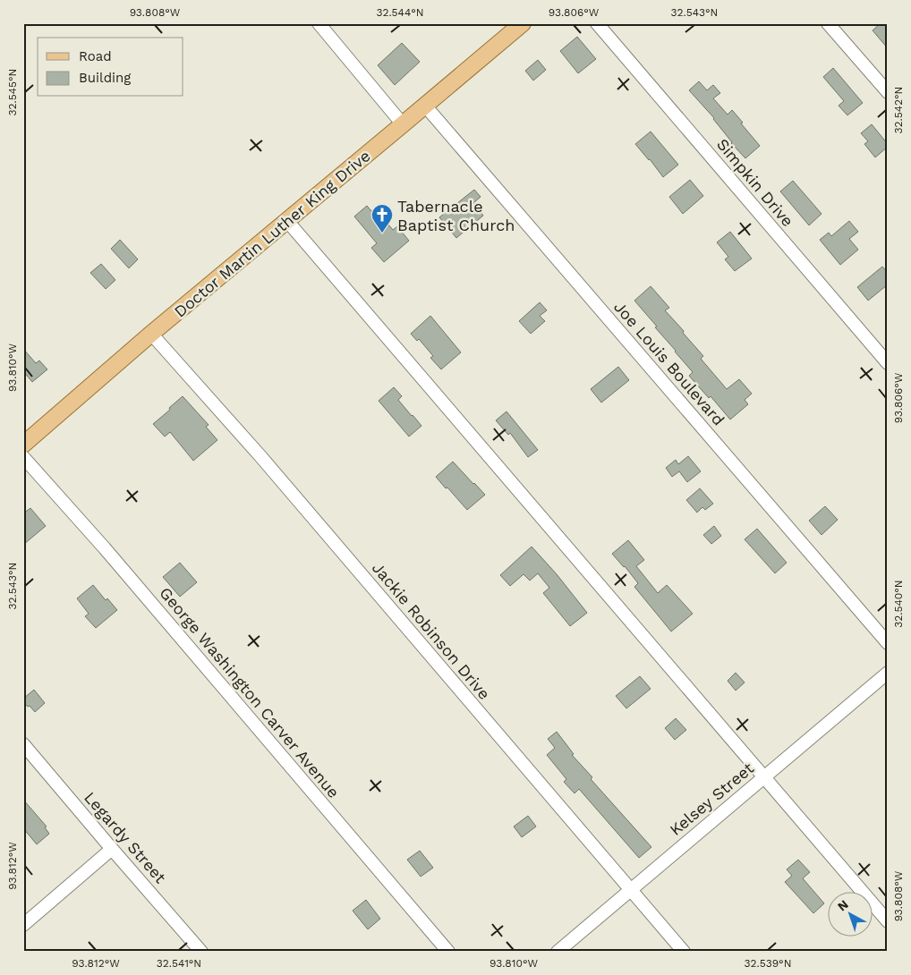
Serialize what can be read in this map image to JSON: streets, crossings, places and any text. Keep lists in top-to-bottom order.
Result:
{
  "streets": {
    "main road": ["Doctor Martin Luther King Drive"],
    "street": [
      "Simpkin Drive",
      "Joe Louis Boulevard",
      "Jackie Robinson Drive",
      "George Washington Carver Avenue",
      "Kelsey Street",
      "Legardy Street"
    ]
  },
  "crossings": [
    ["Doctor Martin Luther King Drive", "Joe Louis Boulevard"],
    ["Doctor Martin Luther King Drive", "Jackie Robinson Drive"],
    ["Jackie Robinson Drive", "Kelsey Street"]
  ],
  "places": {
    "church": ["Tabernacle Baptist Church"]
  },
  "legend": ["Road", "Building"],
  "north": "top left",
  "coordinates": [
    "93.808°W",
    "32.544°N",
    "93.806°W",
    "32.543°N",
    "32.545°N",
    "32.542°N",
    "93.810°W",
    "32.540°N",
    "93.812°W",
    "32.541°N",
    "32.539°N"
  ]
}
